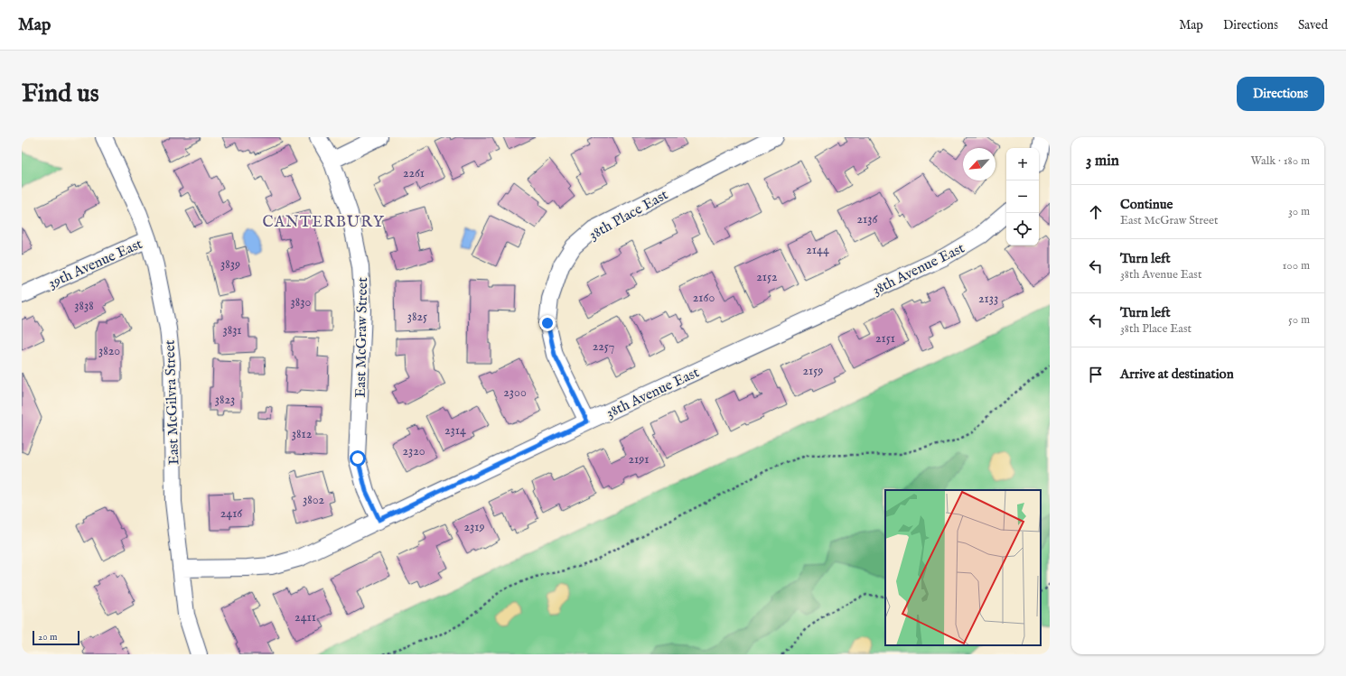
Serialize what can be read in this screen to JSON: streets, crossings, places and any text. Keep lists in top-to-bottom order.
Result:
{
  "streets": {
    "street": [
      "38th Place East",
      "39th Avenue East",
      "38th Avenue East",
      "East McGraw Street",
      "East McGilvra Street"
    ]
  },
  "crossings": [
    ["38th Place East", "38th Avenue East"],
    ["39th Avenue East", "East McGilvra Street"],
    ["38th Avenue East", "East McGraw Street"],
    ["38th Avenue East", "East McGilvra Street"]
  ],
  "districts": ["CANTERBURY"],
  "house_numbers": [
    "2261",
    "2136",
    "2144",
    "3839",
    "2152",
    "2160",
    "2133",
    "3830",
    "3838",
    "3825",
    "3831",
    "2151",
    "2257",
    "3820",
    "2159",
    "2300",
    "3823",
    "2314",
    "3812",
    "2320",
    "2191",
    "3802",
    "2416",
    "2319",
    "2411"
  ],
  "scale_bar": "20 m",
  "north": "bottom left",
  "page": {
    "header": "Map",
    "nav": ["Map", "Directions", "Saved"],
    "buttons": "Directions",
    "title": "Find us",
    "heading": ["3 min", "Walk · 180 m"],
    "map_buttons": ["+", "−"],
    "list": [
      ["Continue", "East McGraw Street", "30 m"],
      ["Turn left", "38th Avenue East", "100 m"],
      ["Turn left", "38th Place East", "50 m"],
      "Arrive at destination"
    ],
    "scale": "20 m"
  }
}
